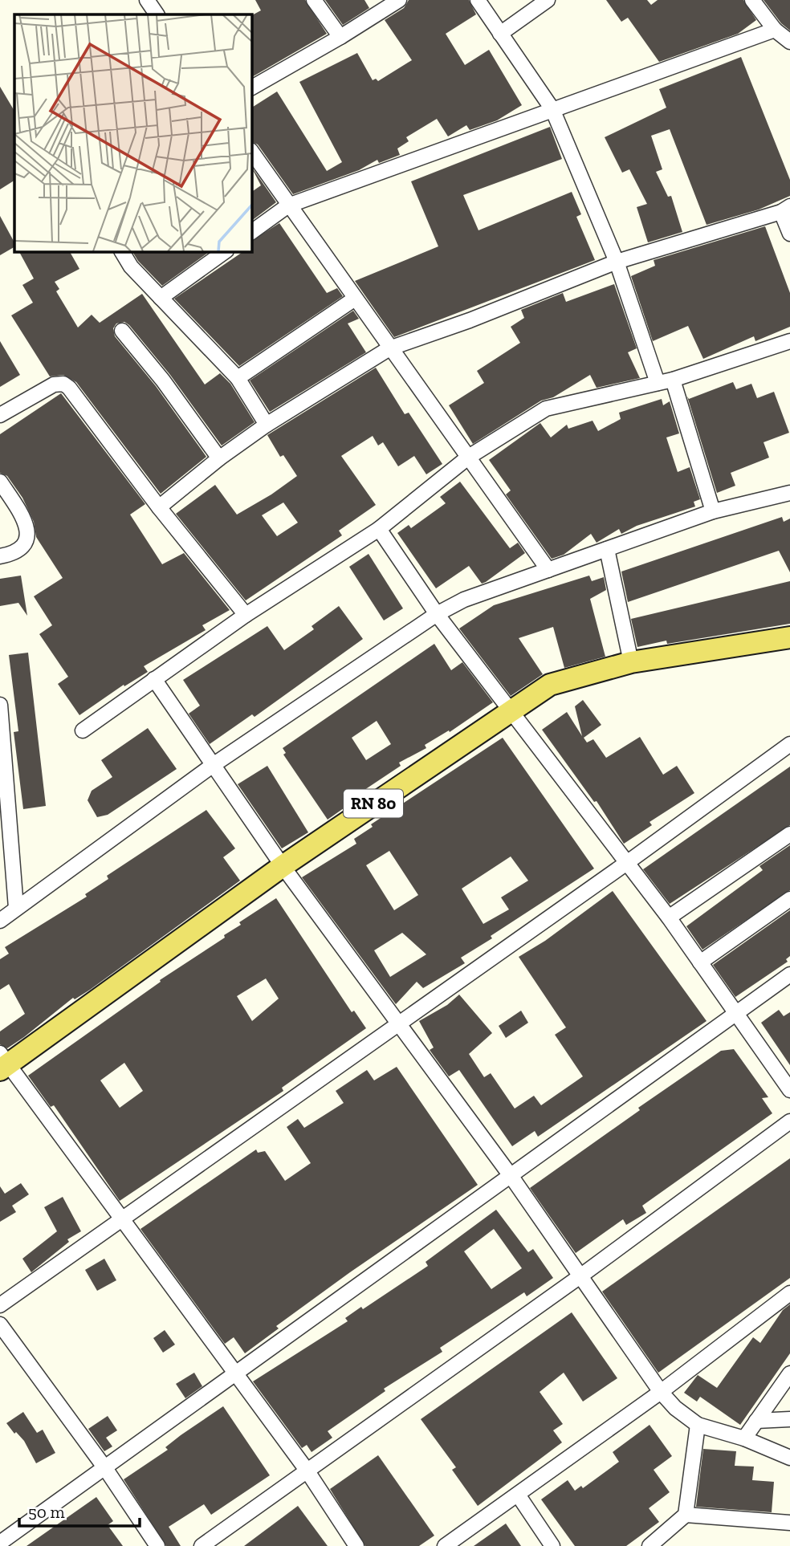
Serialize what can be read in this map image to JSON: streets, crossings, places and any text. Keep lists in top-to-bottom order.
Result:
{
  "streets": {
    "main road": ["RN 80"]
  },
  "scale_bar": "50 m"
}
